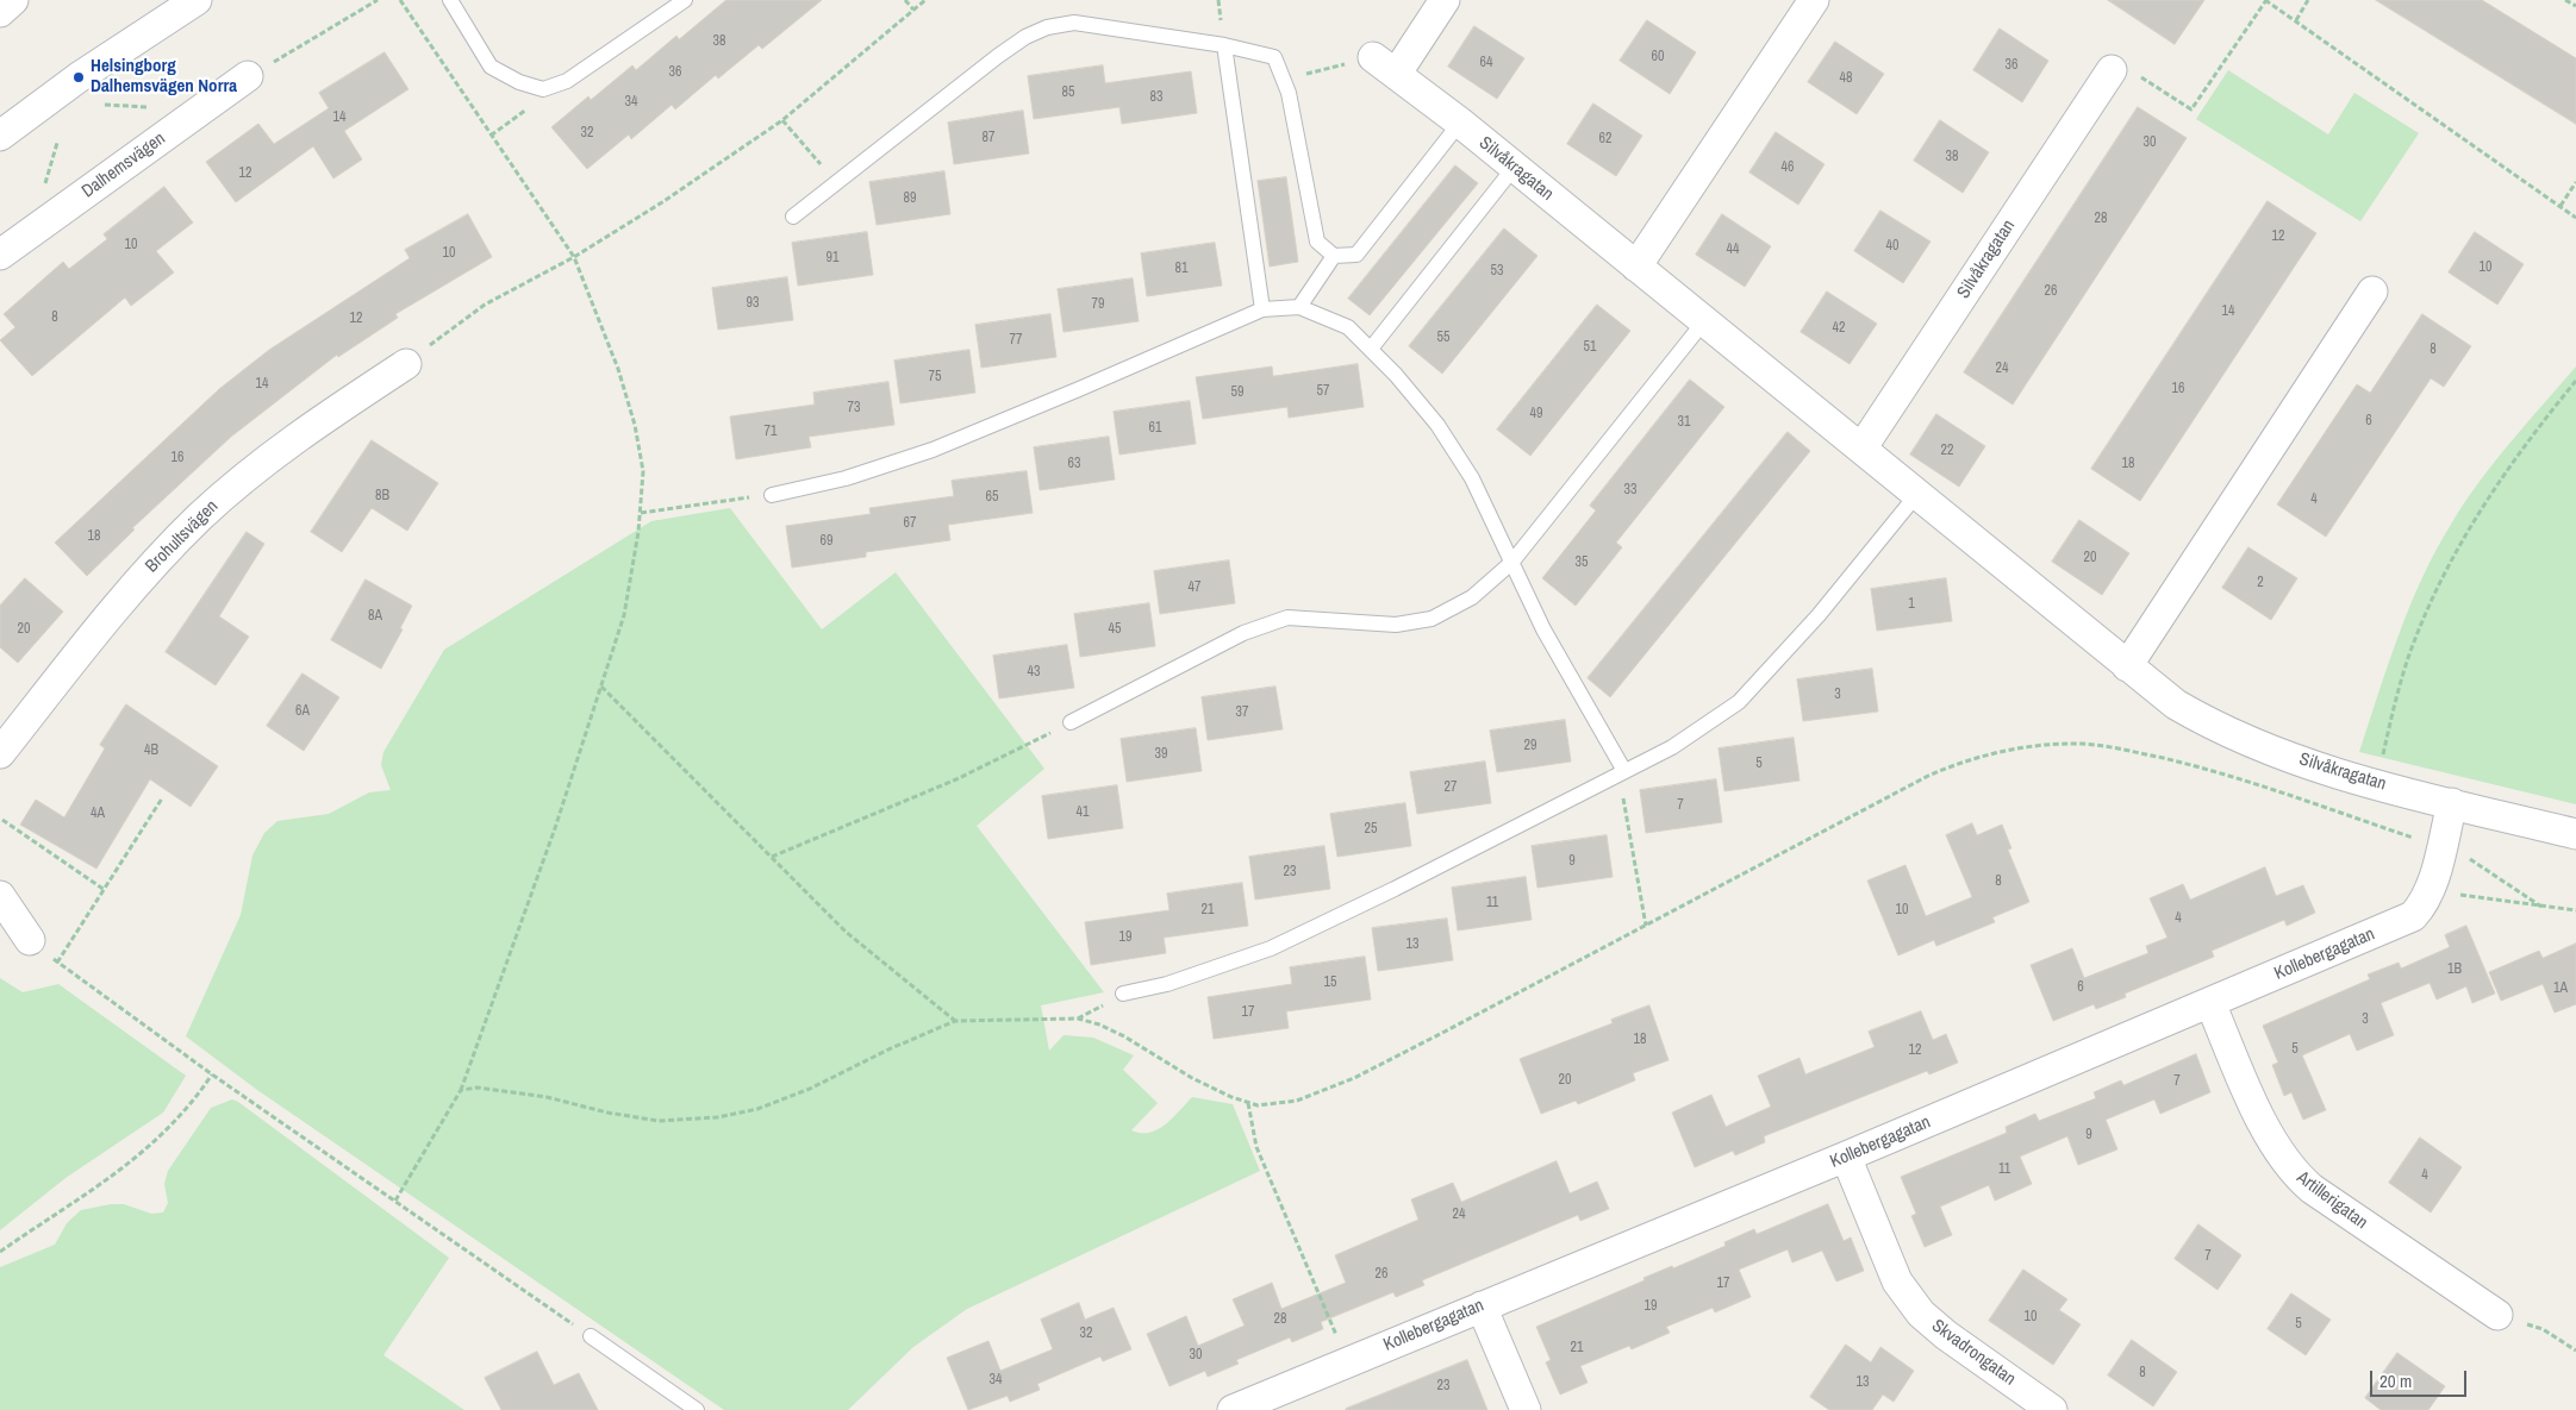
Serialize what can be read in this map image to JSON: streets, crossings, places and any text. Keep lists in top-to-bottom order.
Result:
{
  "streets": {
    "street": [
      "Dalhemsvägen",
      "Silvåkragatan",
      "Brohultsvägen",
      "Kollebergagatan",
      "Artillerigatan",
      "Skvadrongatan"
    ]
  },
  "crossings": [
    ["Silvåkragatan", "Kollebergagatan"],
    ["Kollebergagatan", "Artillerigatan"],
    ["Kollebergagatan", "Skvadrongatan"]
  ],
  "places": ["Helsingborg Dalhemsvägen Norra"],
  "house_numbers": [
    "38",
    "60",
    "64",
    "36",
    "36",
    "48",
    "85",
    "83",
    "34",
    "14",
    "32",
    "87",
    "62",
    "30",
    "38",
    "46",
    "12",
    "89",
    "28",
    "12",
    "10",
    "40",
    "44",
    "10",
    "91",
    "10",
    "81",
    "53",
    "26",
    "93",
    "79",
    "14",
    "8",
    "12",
    "42",
    "55",
    "77",
    "51",
    "8",
    "24",
    "75",
    "14",
    "16",
    "57",
    "59",
    "73",
    "49",
    "6",
    "31",
    "61",
    "71",
    "22",
    "16",
    "63",
    "18",
    "33",
    "8B",
    "65",
    "4",
    "67",
    "18",
    "69",
    "20",
    "35",
    "2",
    "47",
    "1",
    "8A",
    "20",
    "45",
    "43",
    "3",
    "6A",
    "37",
    "29",
    "4B",
    "39",
    "5",
    "27",
    "7",
    "41",
    "4A",
    "25",
    "9",
    "23",
    "8",
    "11",
    "21",
    "10",
    "4",
    "19",
    "13",
    "1B",
    "15",
    "6",
    "1A",
    "17",
    "3",
    "18",
    "5",
    "12",
    "20",
    "7",
    "9",
    "11",
    "4",
    "24",
    "7",
    "26",
    "17",
    "19",
    "10",
    "28",
    "5",
    "32",
    "21",
    "30",
    "8",
    "34",
    "13",
    "23"
  ],
  "scale_bar": "20 m"
}
